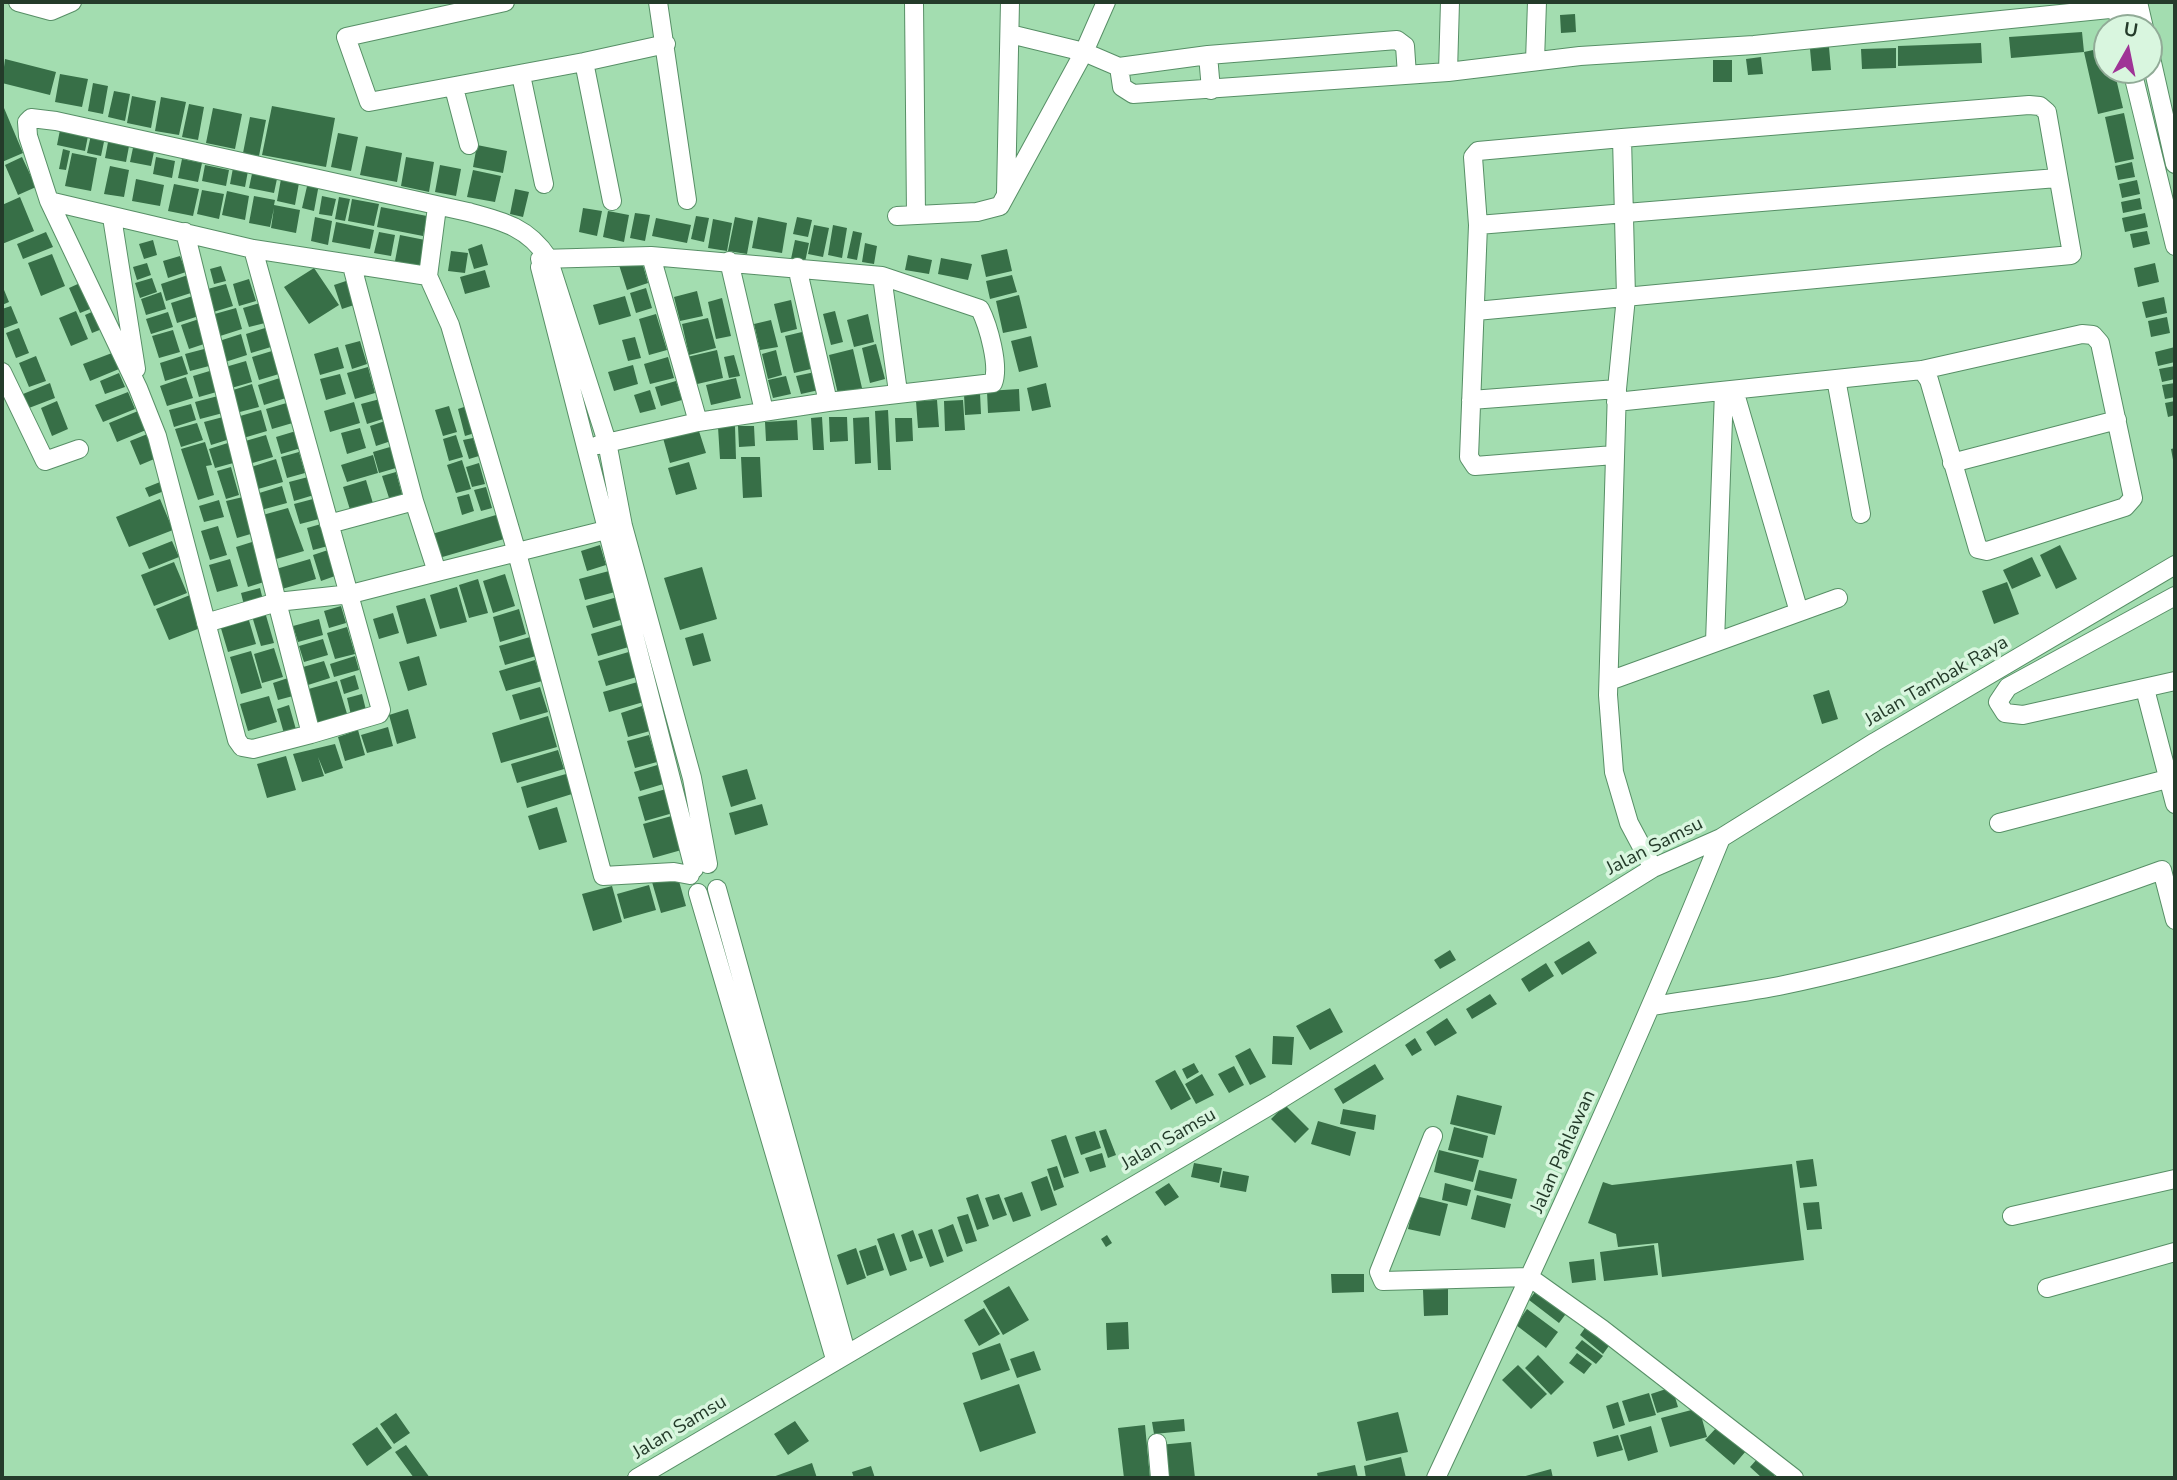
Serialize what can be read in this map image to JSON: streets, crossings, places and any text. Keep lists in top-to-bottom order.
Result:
{
  "streets": {
    "street": ["Jalan Tambak Raya", "Jalan Samsu", "Jalan Pahlawan"]
  },
  "crossings": [
    ["Jalan Tambak Raya", "Jalan Samsu"],
    ["Jalan Tambak Raya", "Jalan Pahlawan"],
    ["Jalan Samsu", "Jalan Pahlawan"]
  ],
  "north": "top"
}
